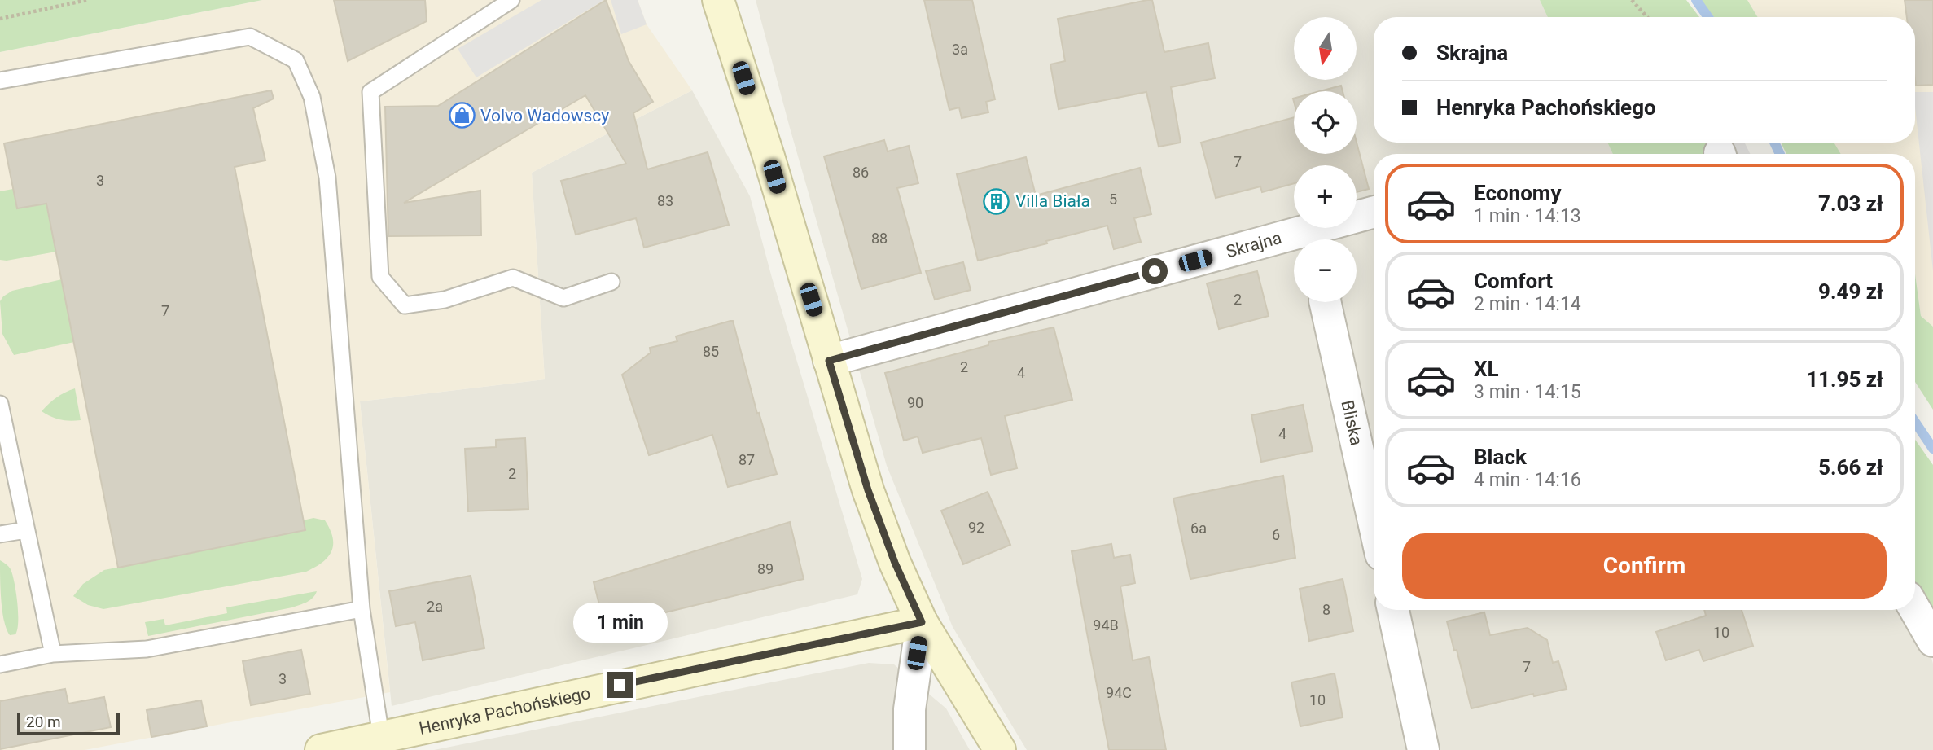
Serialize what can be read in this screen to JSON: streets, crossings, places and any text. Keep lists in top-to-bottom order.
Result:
{
  "streets": {
    "street": ["Skrajna", "Bliska", "Henryka Pachońskiego"]
  },
  "places": {
    "shop": ["Volvo Wadowscy"],
    "building": ["Villa Biała"]
  },
  "house_numbers": [
    "3a",
    "7",
    "86",
    "3",
    "5",
    "83",
    "88",
    "2",
    "7",
    "85",
    "2",
    "4",
    "90",
    "4",
    "87",
    "2",
    "92",
    "6a",
    "6",
    "89",
    "2a",
    "8",
    "94B",
    "10",
    "7",
    "3",
    "94C",
    "10"
  ],
  "scale_bar": "20 m",
  "north": "bottom",
  "page": {
    "map_buttons": ["+", "−"],
    "banner": ["Skrajna", "Henryka Pachońskiego"],
    "list": [
      {
        "name": "Economy",
        "note": "1 min · 14:13",
        "value": "7.03 zł"
      },
      {
        "name": "Comfort",
        "note": "2 min · 14:14",
        "value": "9.49 zł"
      },
      {
        "name": "XL",
        "note": "3 min · 14:15",
        "value": "11.95 zł"
      },
      {
        "name": "Black",
        "note": "4 min · 14:16",
        "value": "5.66 zł"
      }
    ],
    "buttons": "Confirm",
    "bubble": "1 min",
    "scale": "20 m"
  }
}
